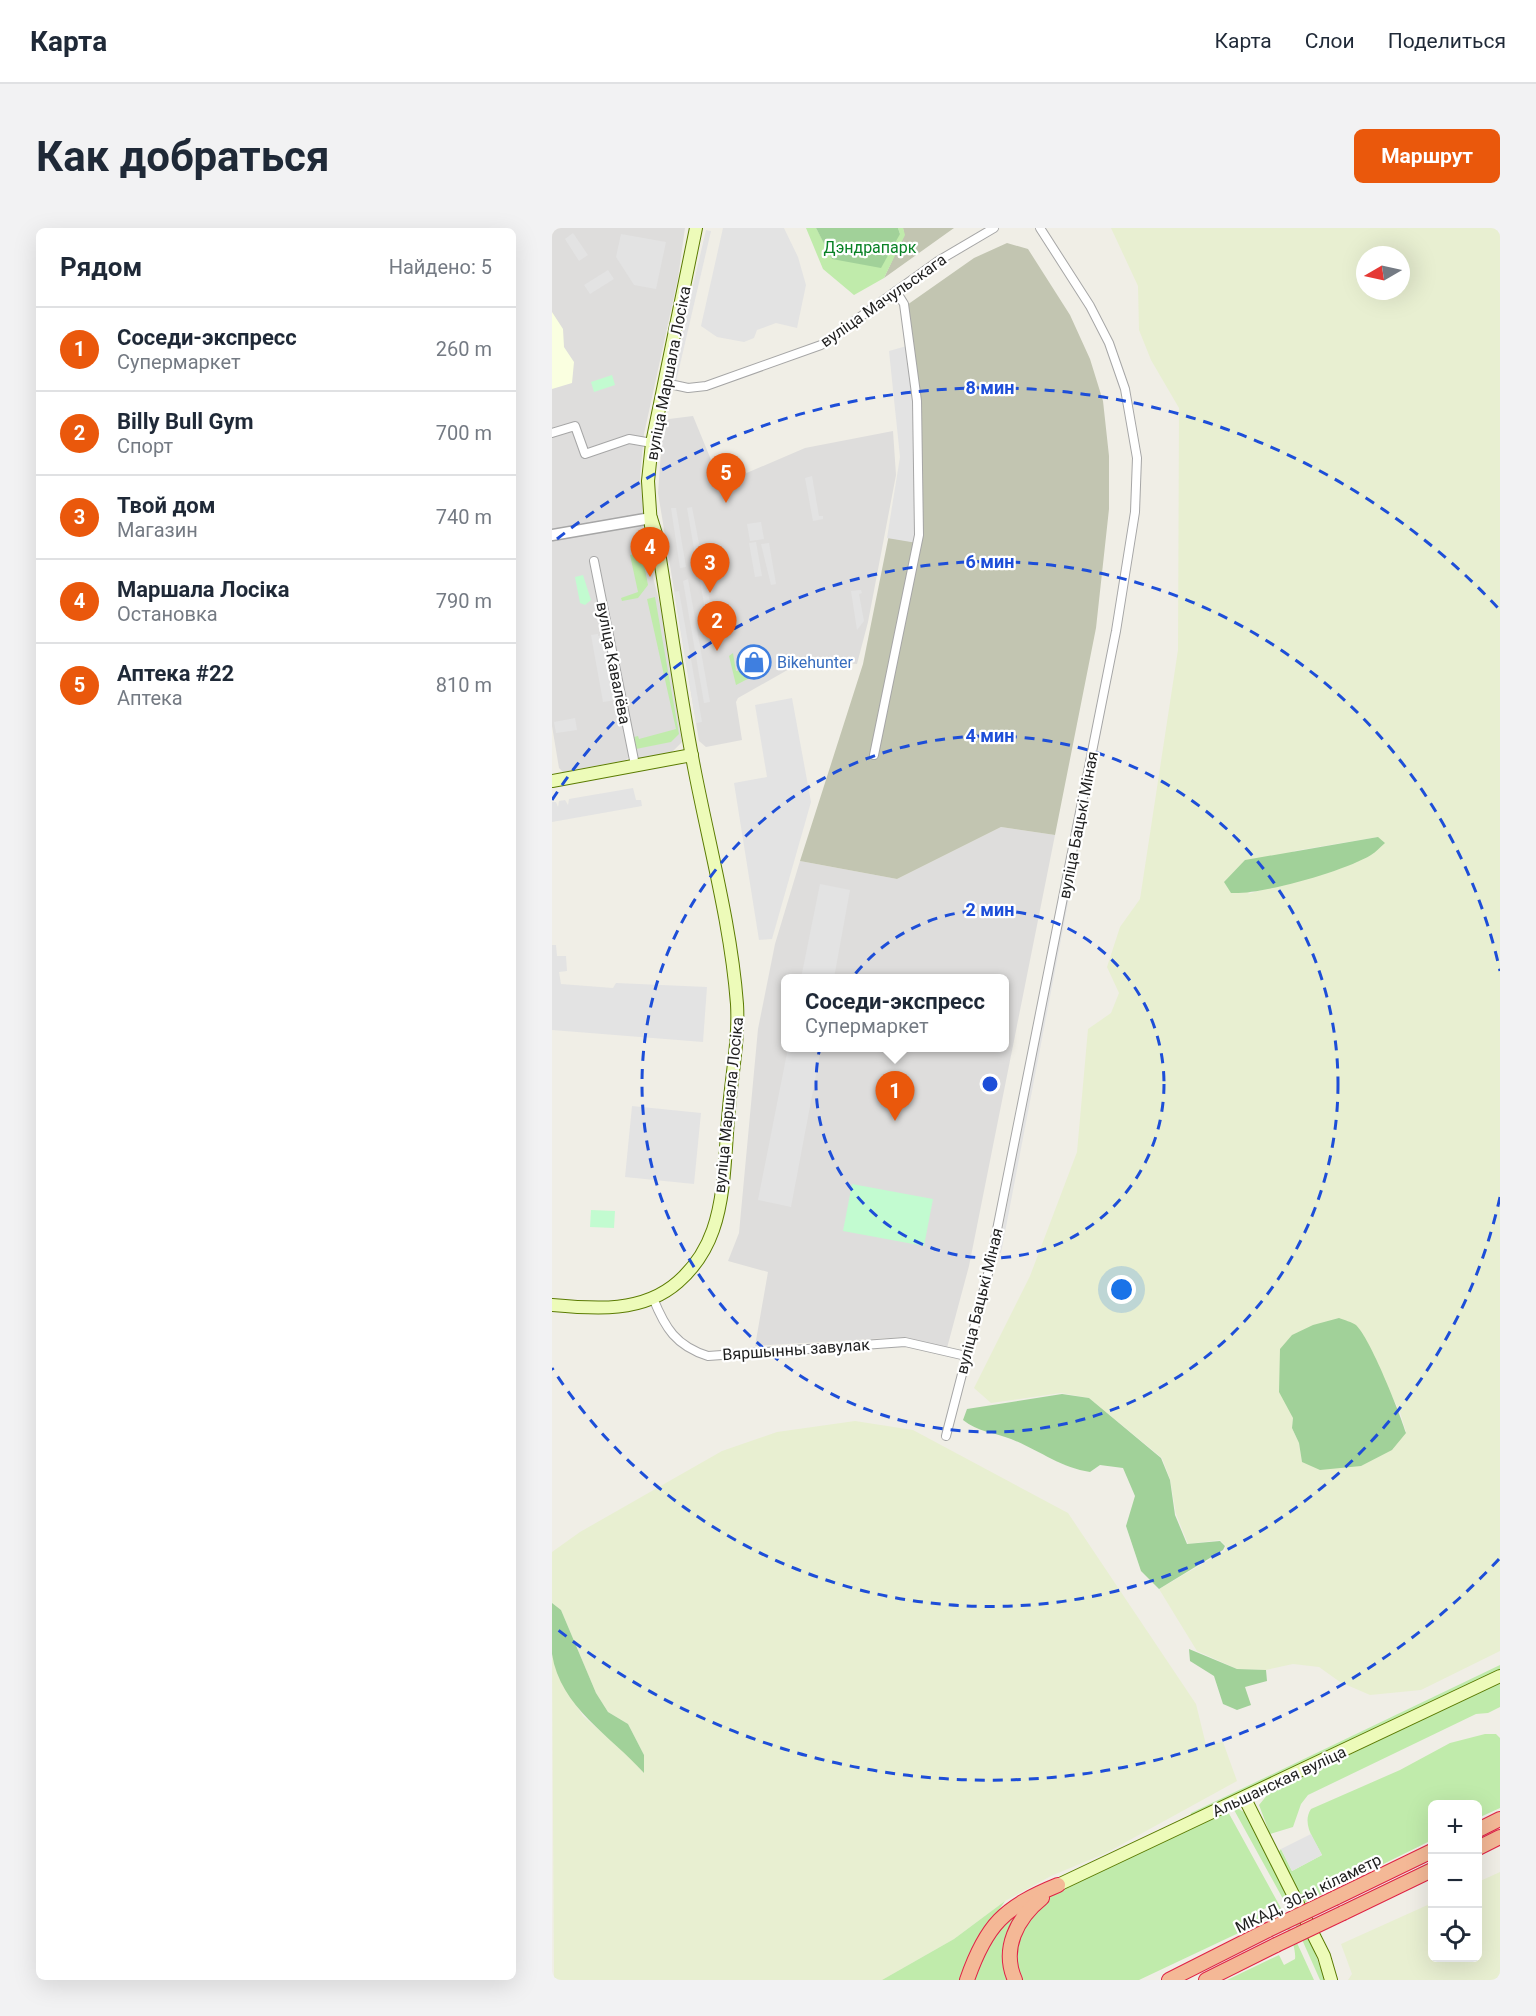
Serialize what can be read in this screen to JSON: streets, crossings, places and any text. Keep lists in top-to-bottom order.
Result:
{
  "streets": {
    "highway": ["МКАД, 30-ы кіламетр"],
    "main road": ["вуліца Маршала Лосіка", "Альшанская вуліца"],
    "street": [
      "вуліца Мачульскага",
      "вуліца Кавалёва",
      "вуліца Бацькі Міная",
      "Вяршынны завулак"
    ]
  },
  "crossings": [
    ["вуліца Мачульскага", "вуліца Маршала Лосіка"],
    ["вуліца Маршала Лосіка", "Вяршынны завулак"],
    ["вуліца Бацькі Міная", "Вяршынны завулак"]
  ],
  "parks": ["Дэндрапарк"],
  "places": {
    "shop": ["Bikehunter"]
  },
  "north": "left",
  "page": {
    "header": "Карта",
    "nav": ["Карта", "Слои", "Поделиться"],
    "buttons": "Маршрут",
    "title": "Как добраться",
    "heading": ["Рядом", "Найдено: 5"],
    "list": [
      {
        "mark": "1",
        "name": "Соседи-экспресс",
        "note": "Супермаркет",
        "value": "260 m"
      },
      {
        "mark": "2",
        "name": "Billy Bull Gym",
        "note": "Спорт",
        "value": "700 m"
      },
      {
        "mark": "3",
        "name": "Твой дом",
        "note": "Магазин",
        "value": "740 m"
      },
      {
        "mark": "4",
        "name": "Маршала Лосіка",
        "note": "Остановка",
        "value": "790 m"
      },
      {
        "mark": "5",
        "name": "Аптека #22",
        "note": "Аптека",
        "value": "810 m"
      }
    ],
    "pins": [
      "5",
      "4",
      "3",
      "2",
      "1"
    ],
    "popup": ["Соседи-экспресс", "Супермаркет"],
    "map_buttons": ["+", "−"]
  },
  "rings": [
    "8 мин",
    "6 мин",
    "4 мин",
    "2 мин"
  ]
}
